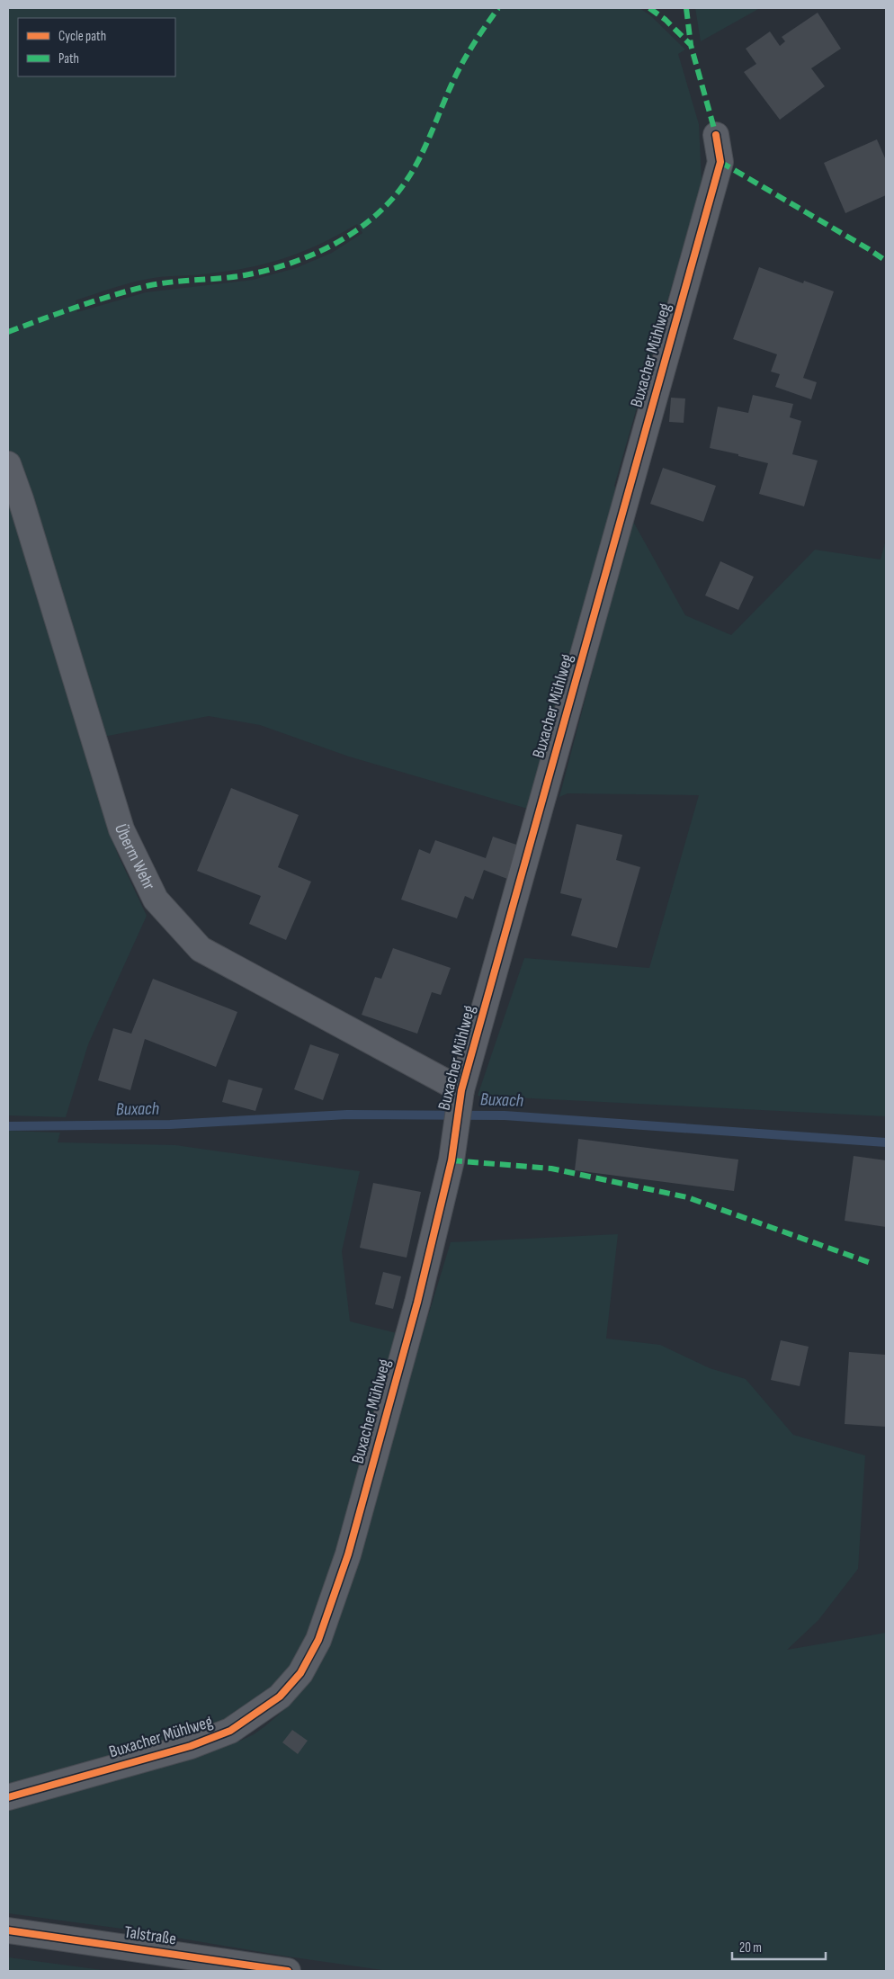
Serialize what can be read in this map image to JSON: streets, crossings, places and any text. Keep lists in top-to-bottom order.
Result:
{
  "streets": {
    "street": ["Buxacher Mühlweg", "Überm Wehr", "Talstraße"]
  },
  "crossings": [
    ["Buxacher Mühlweg", "Überm Wehr"]
  ],
  "water": ["Buxach"],
  "legend": ["Cycle path", "Path"],
  "scale_bar": "20 m"
}
